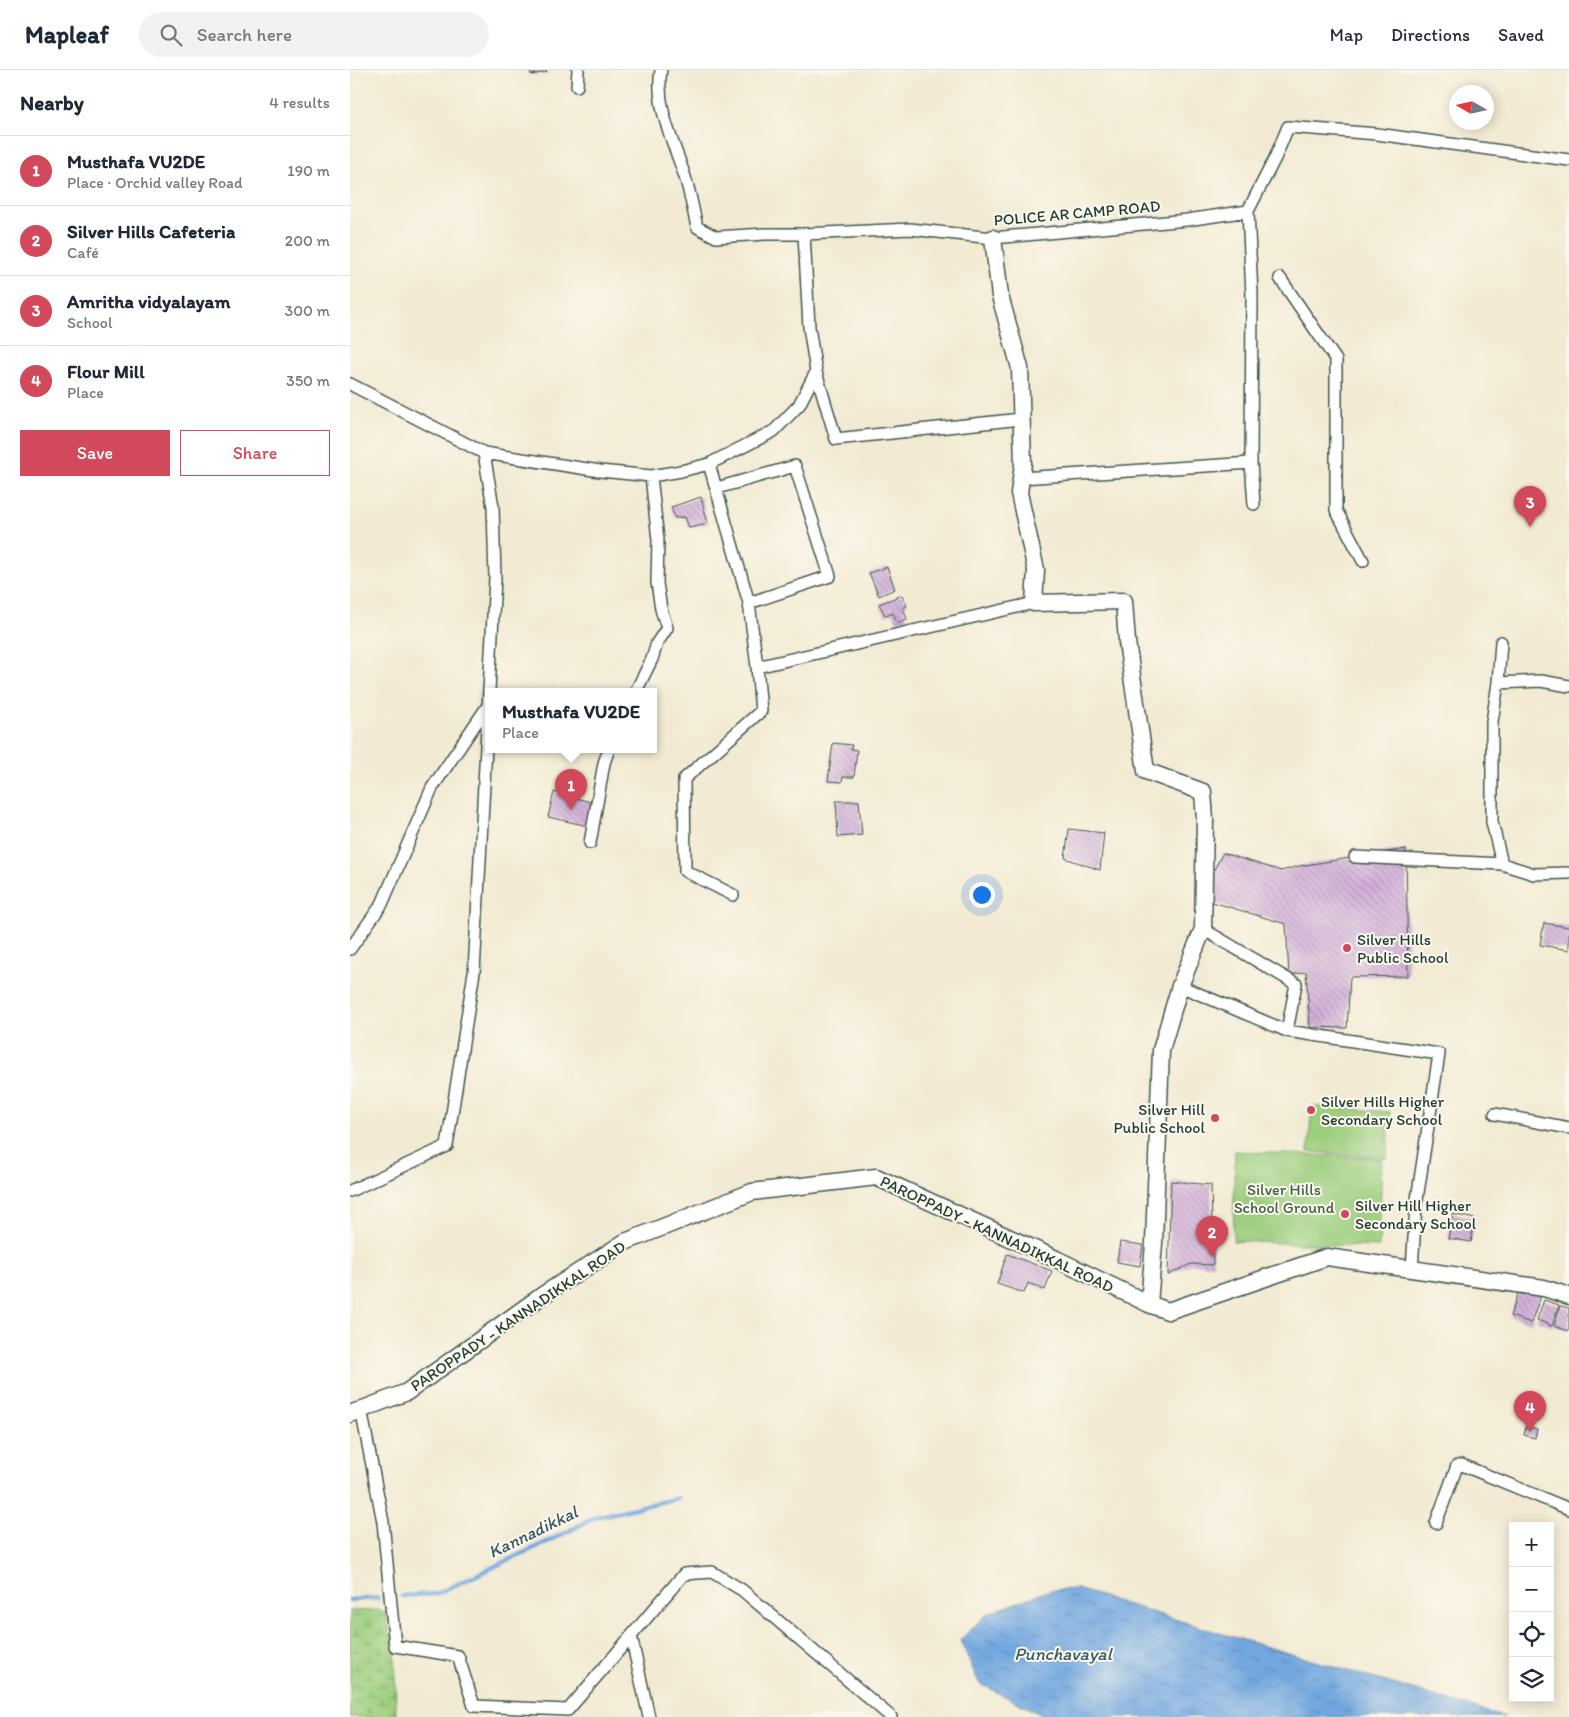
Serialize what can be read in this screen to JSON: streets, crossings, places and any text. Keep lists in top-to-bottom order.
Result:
{
  "streets": {
    "main road": ["PAROPPADY - KANNADIKKAL ROAD"],
    "street": ["POLICE AR CAMP ROAD"]
  },
  "water": ["Kannadikkal", "Punchavayal"],
  "parks": ["Silver Hills School Ground"],
  "places": [
    "Silver Hills Public School",
    "Silver Hills Higher Secondary School",
    "Silver Hill Public School",
    "Silver Hill Higher Secondary School"
  ],
  "north": "left",
  "page": {
    "header": "Mapleaf",
    "search": "Search here",
    "nav": ["Map", "Directions", "Saved"],
    "heading": ["Nearby", "4 results"],
    "list": [
      {
        "mark": "1",
        "name": "Musthafa VU2DE",
        "note": "Place · Orchid valley Road",
        "value": "190 m"
      },
      {
        "mark": "2",
        "name": "Silver Hills Cafeteria",
        "note": "Café",
        "value": "200 m"
      },
      {
        "mark": "3",
        "name": "Amritha vidyalayam",
        "note": "School",
        "value": "300 m"
      },
      {
        "mark": "4",
        "name": "Flour Mill",
        "note": "Place",
        "value": "350 m"
      }
    ],
    "buttons": ["Save", "Share"],
    "pins": [
      "3",
      "1",
      "2",
      "4"
    ],
    "popup": ["Musthafa VU2DE", "Place"],
    "map_buttons": ["+", "−"]
  }
}
